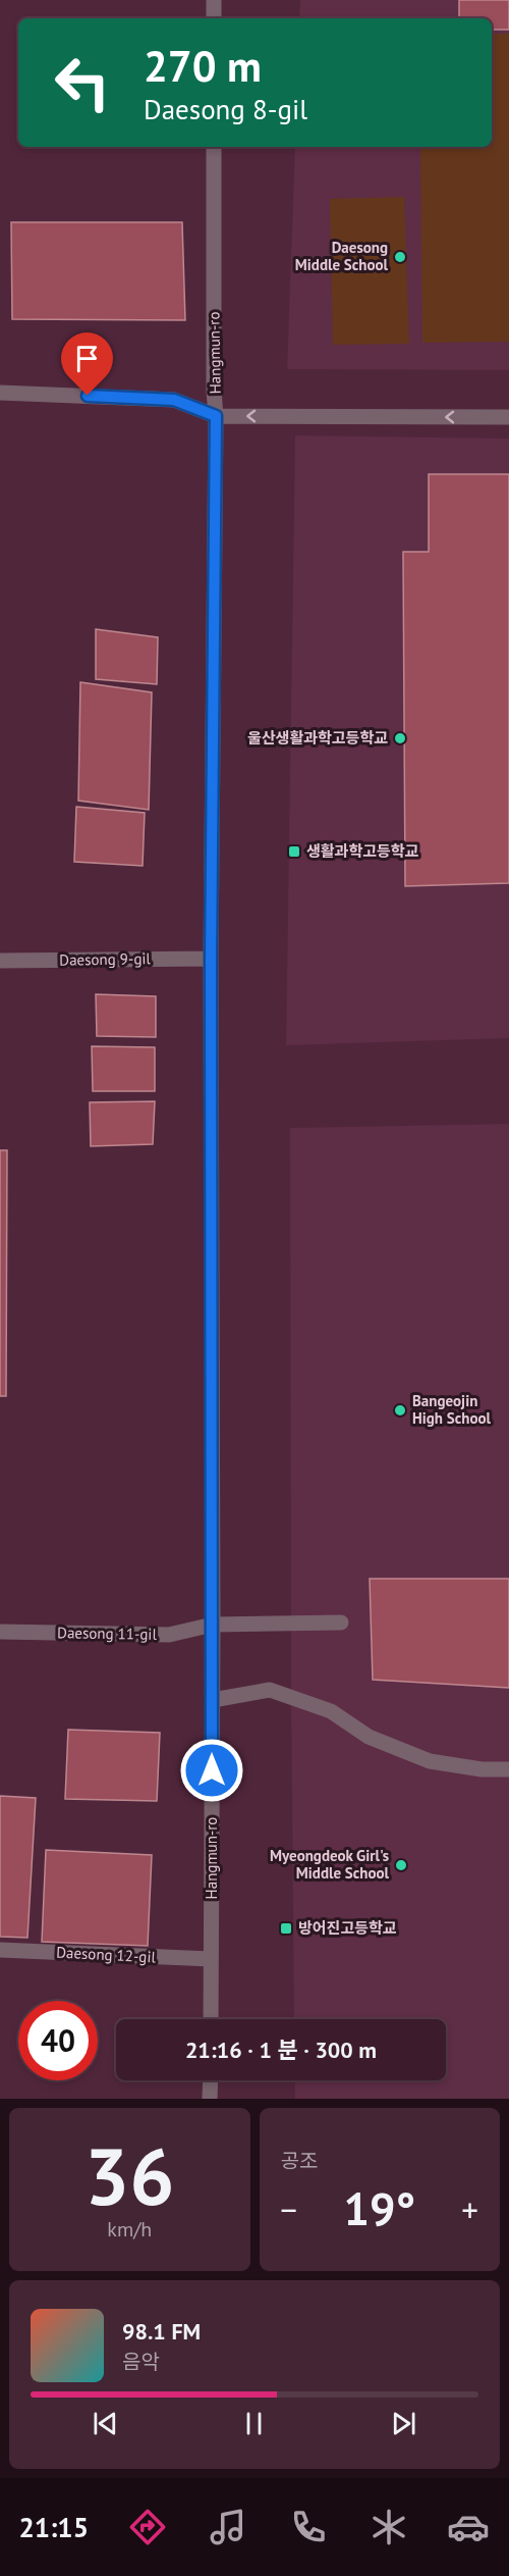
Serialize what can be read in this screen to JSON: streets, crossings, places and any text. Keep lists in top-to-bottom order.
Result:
{
  "streets": {
    "street": [
      "Hangmun-ro",
      "Daesong 9-gil",
      "Daesong 11-gil",
      "Daesong 12-gil"
    ]
  },
  "crossings": [
    ["Hangmun-ro", "Daesong 9-gil"],
    ["Hangmun-ro", "Daesong 11-gil"],
    ["Hangmun-ro", "Daesong 12-gil"]
  ],
  "places": {
    "other": [
      "Daesong Middle School",
      "울산생활과학고등학교",
      "Bangeojin High School",
      "Myeongdeok Girl's Middle School"
    ],
    "transit": ["생활과학고등학교", "방어진고등학교"]
  },
  "page": {
    "turn": ["270 m", "Daesong 8-gil"],
    "limit": "40",
    "trip": "21:16 · 1 분 · 300 m",
    "tile": [
      ["36", "km/h"],
      "공조"
    ],
    "heat": ["−", "19°", "+"],
    "song": ["98.1 FM", "음악"],
    "tabs": "21:15"
  }
}
